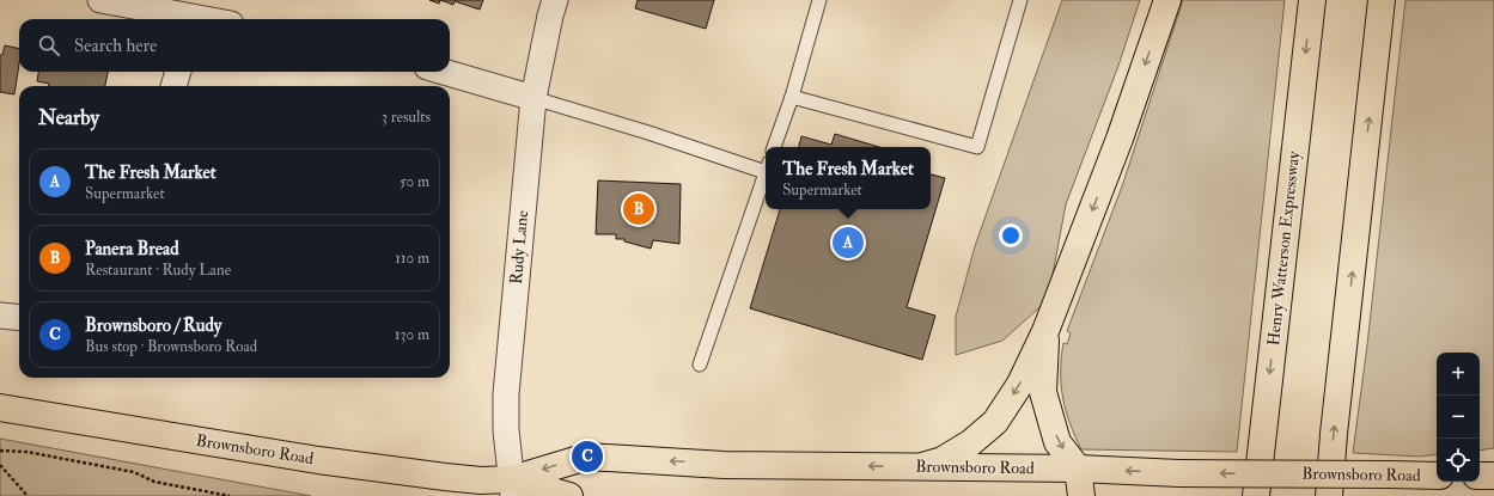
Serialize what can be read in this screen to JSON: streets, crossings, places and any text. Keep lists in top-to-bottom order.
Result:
{
  "streets": {
    "main road": ["Henry Watterson Expressway", "Brownsboro Road"],
    "street": ["Rudy Lane"]
  },
  "crossings": [
    ["Rudy Lane", "Brownsboro Road"]
  ],
  "one_way": ["Brownsboro Road"],
  "page": {
    "search": "Search here",
    "heading": ["Nearby", "3 results"],
    "popup": ["The Fresh Market", "Supermarket"],
    "list": [
      {
        "mark": "A",
        "name": "The Fresh Market",
        "note": "Supermarket",
        "value": "50 m"
      },
      {
        "mark": "B",
        "name": "Panera Bread",
        "note": "Restaurant · Rudy Lane",
        "value": "110 m"
      },
      {
        "mark": "C",
        "name": "Brownsboro / Rudy",
        "note": "Bus stop · Brownsboro Road",
        "value": "130 m"
      }
    ],
    "pins": ["B", "A", "C"],
    "map_buttons": ["+", "−"]
  }
}
